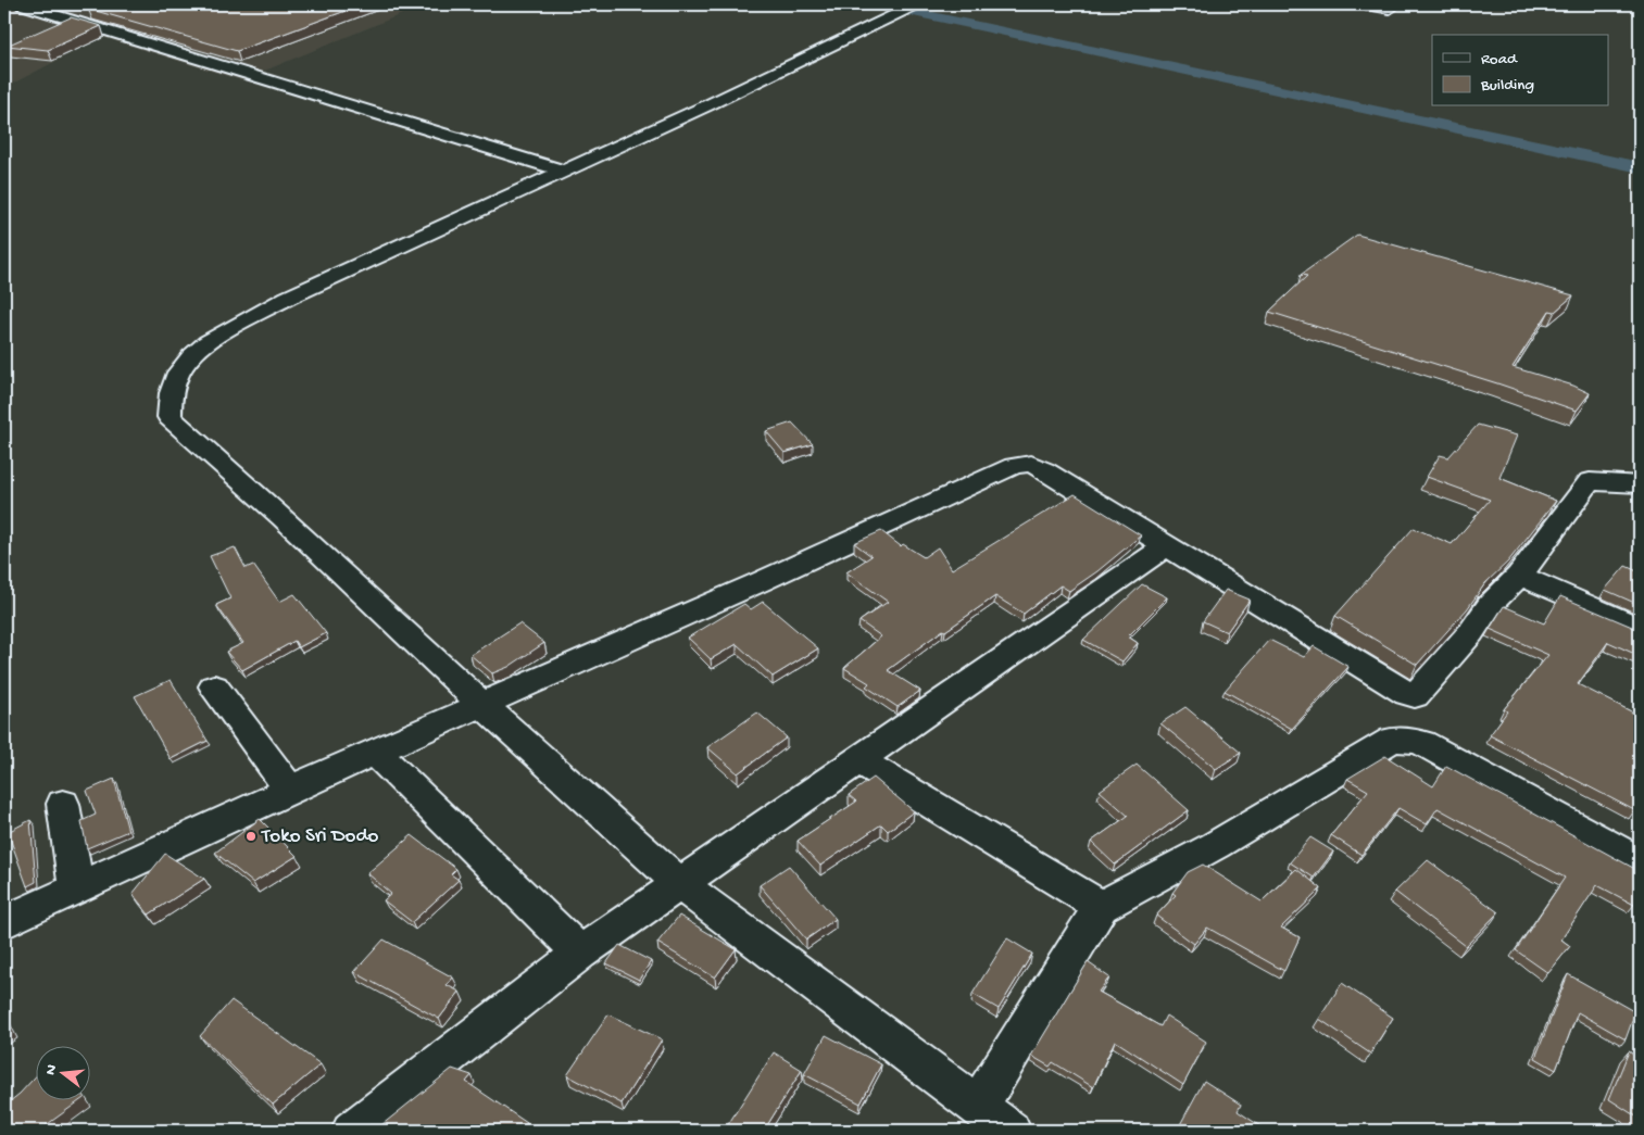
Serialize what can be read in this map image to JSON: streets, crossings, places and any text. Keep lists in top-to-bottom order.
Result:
{
  "places": ["Toko Sri Dodo"],
  "legend": ["Road", "Building"],
  "north": "left"
}
